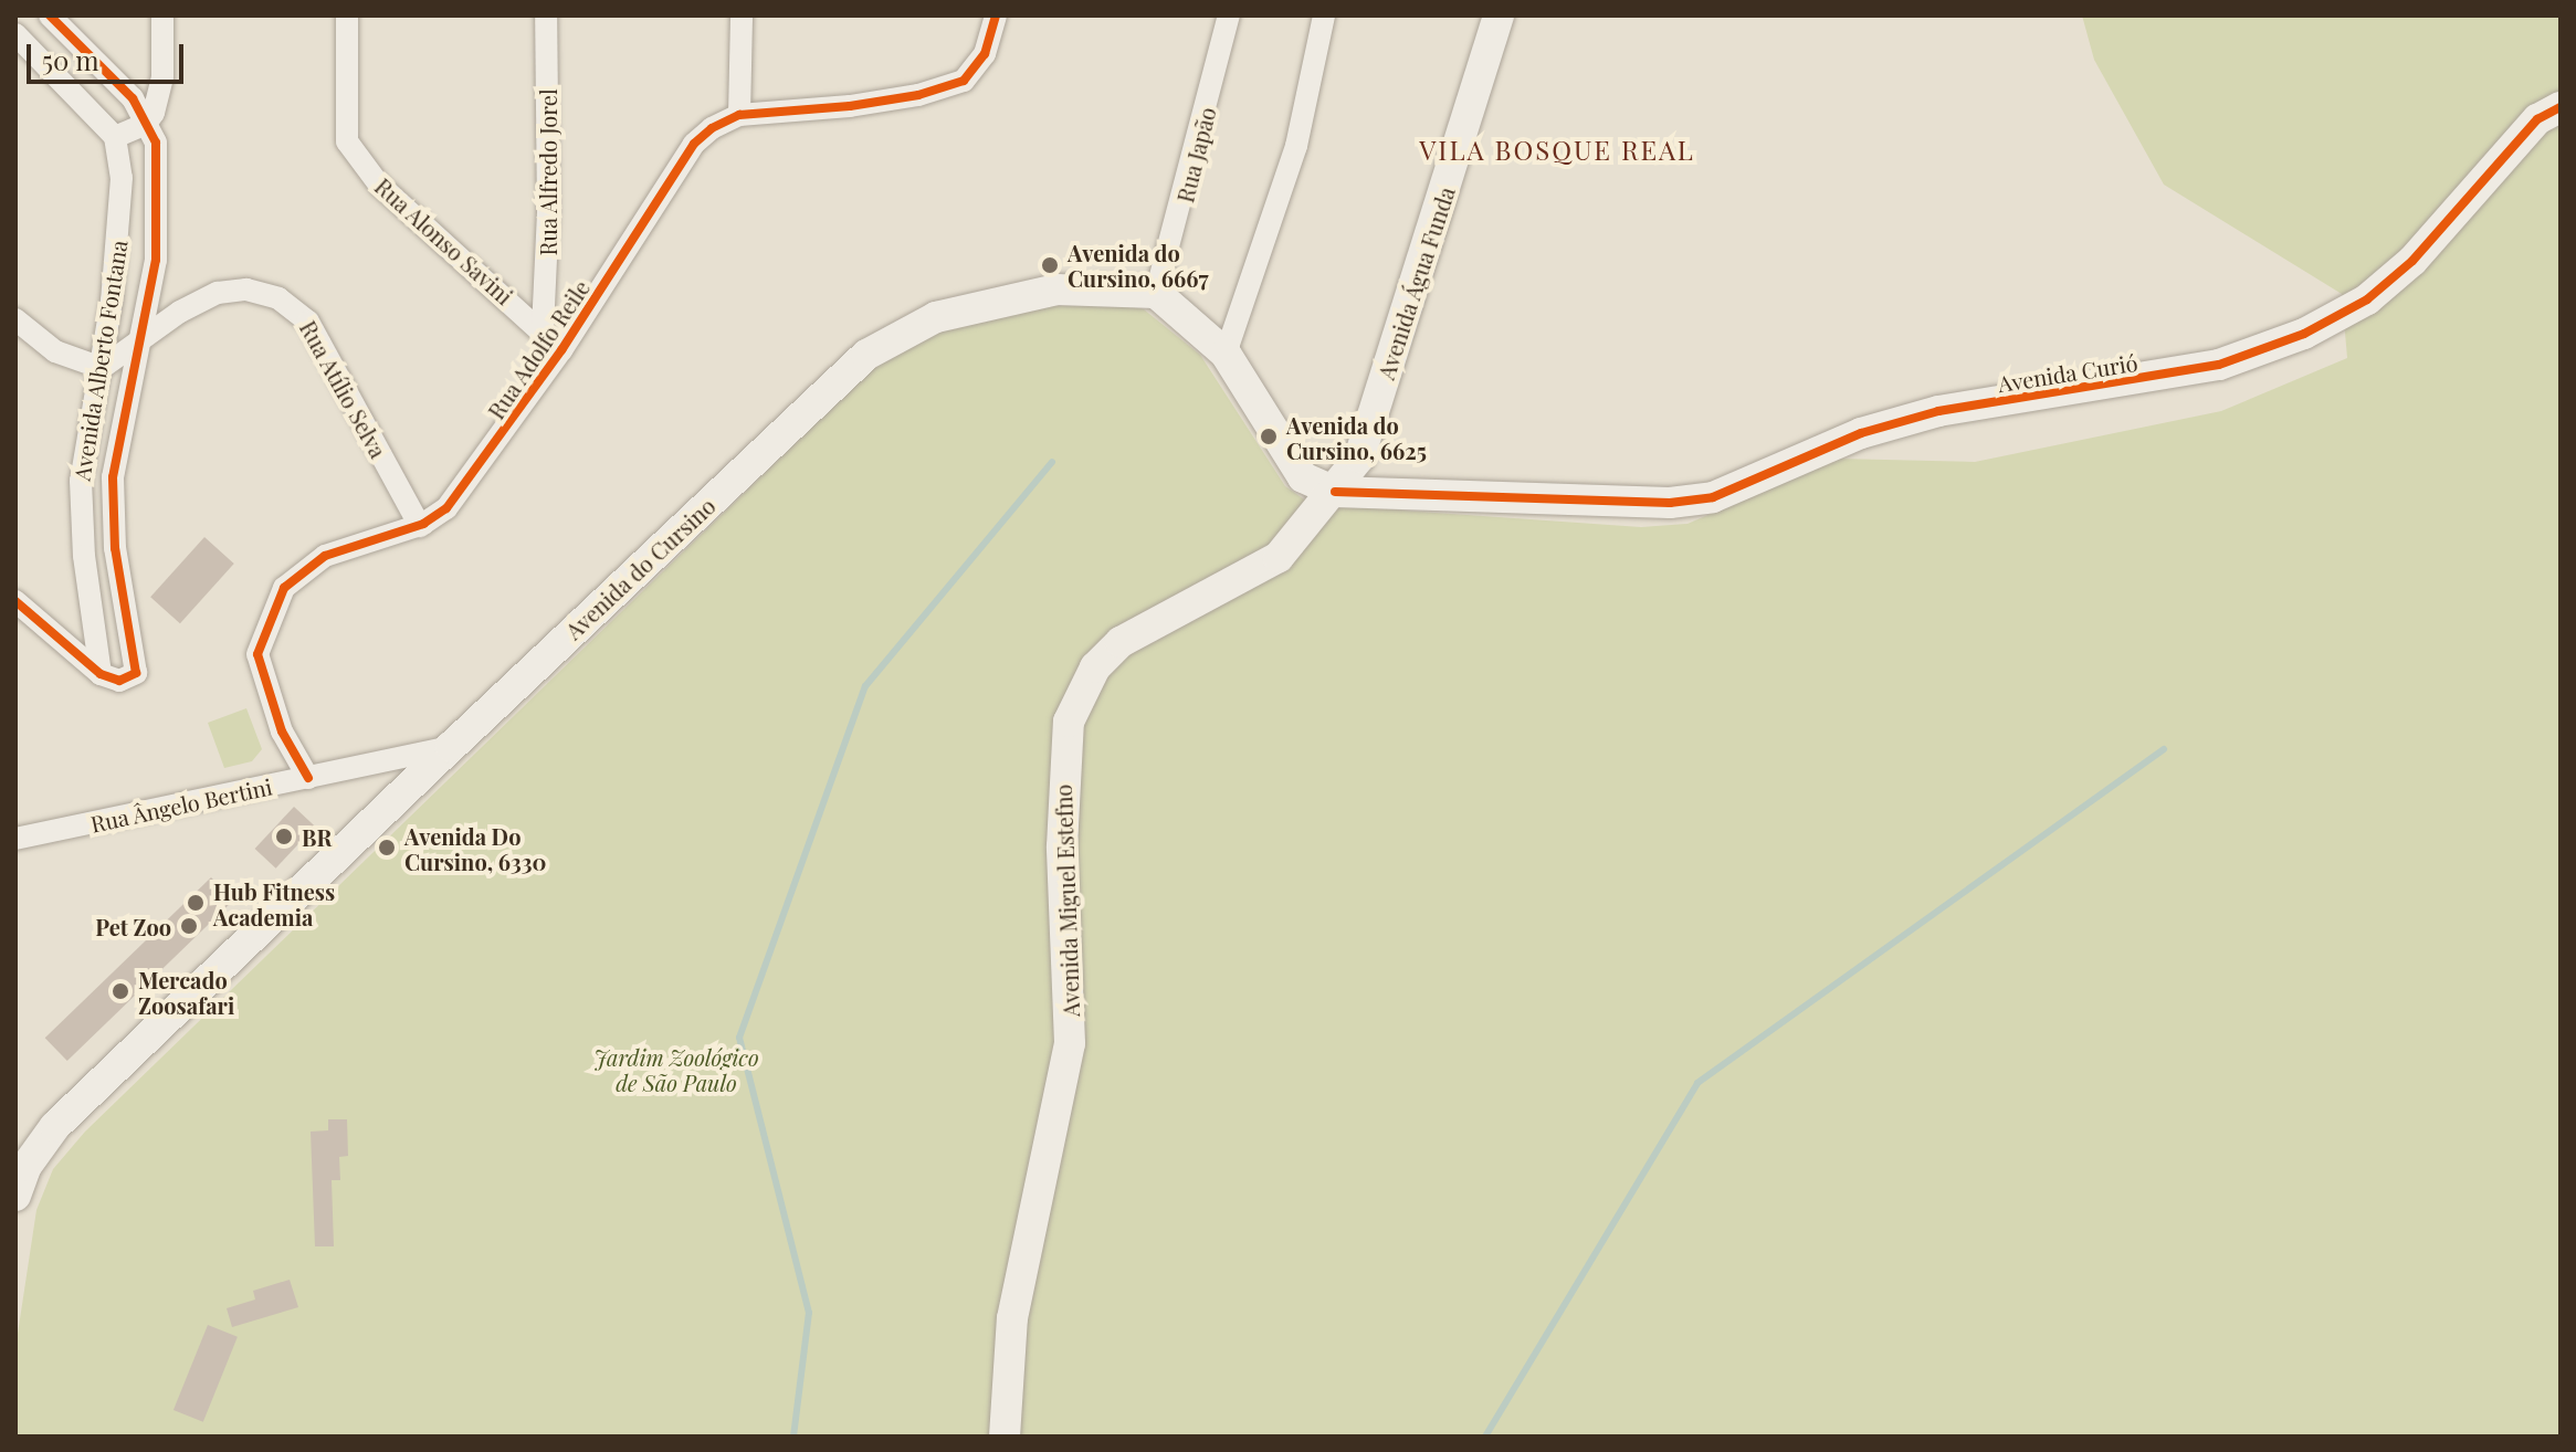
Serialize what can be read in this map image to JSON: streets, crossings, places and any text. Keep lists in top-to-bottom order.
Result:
{
  "streets": {
    "main road": [
      "Avenida Água Funda",
      "Avenida Curió",
      "Avenida do Cursino",
      "Avenida Miguel Estefno"
    ],
    "street": [
      "Rua Japão",
      "Rua Alfredo Jorel",
      "Rua Alonso Savini",
      "Rua Adolfo Reile",
      "Avenida Alberto Fontana",
      "Rua Atílio Selva",
      "Rua Ângelo Bertini"
    ]
  },
  "crossings": [
    ["Rua Japão", "Avenida do Cursino"],
    ["Rua Alfredo Jorel", "Rua Alonso Savini"],
    ["Rua Alonso Savini", "Rua Adolfo Reile"],
    ["Avenida Água Funda", "Avenida Curió"],
    ["Avenida Água Funda", "Avenida Miguel Estefno"],
    ["Rua Adolfo Reile", "Rua Atílio Selva"],
    ["Rua Adolfo Reile", "Rua Ângelo Bertini"],
    ["Avenida Alberto Fontana", "Rua Atílio Selva"],
    ["Avenida Curió", "Avenida Miguel Estefno"],
    ["Avenida do Cursino", "Rua Ângelo Bertini"]
  ],
  "districts": ["VILA BOSQUE REAL"],
  "parks": ["Jardim Zoológico de São Paulo"],
  "places": [
    "Avenida do Cursino, 6667",
    "Avenida do Cursino, 6625",
    "BR",
    "Avenida Do Cursino, 6330",
    "Hub Fitness Academia",
    "Pet Zoo",
    "Mercado Zoosafari"
  ],
  "scale_bar": "50 m"
}
